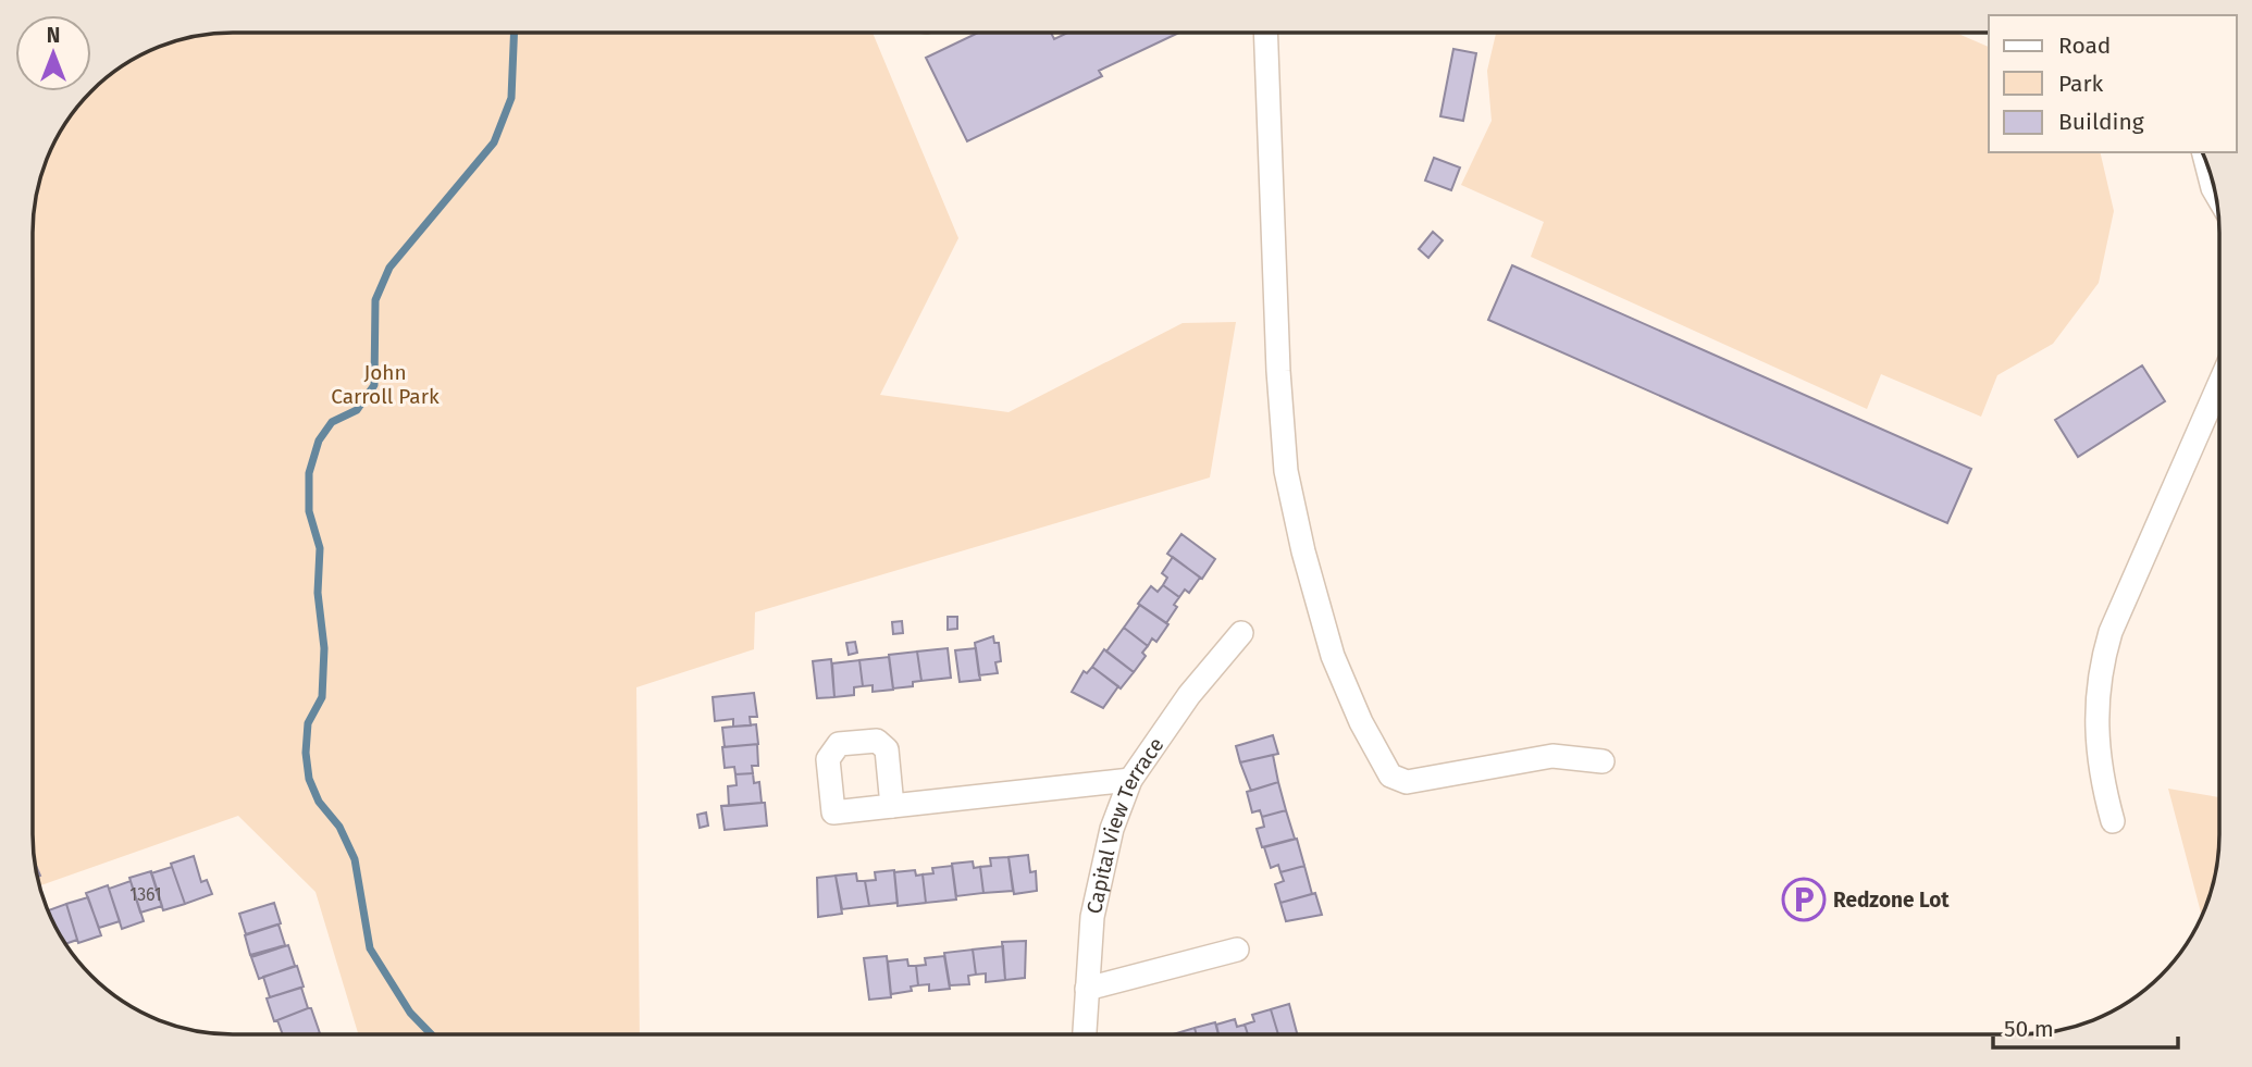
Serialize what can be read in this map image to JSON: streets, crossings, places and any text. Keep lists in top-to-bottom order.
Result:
{
  "streets": {
    "street": ["Capital View Terrace"]
  },
  "parks": ["John Carroll Park"],
  "places": {
    "parking": ["Redzone Lot"]
  },
  "house_numbers": ["1361"],
  "legend": ["Road", "Park", "Building"],
  "scale_bar": "50 m",
  "north": "top"
}
